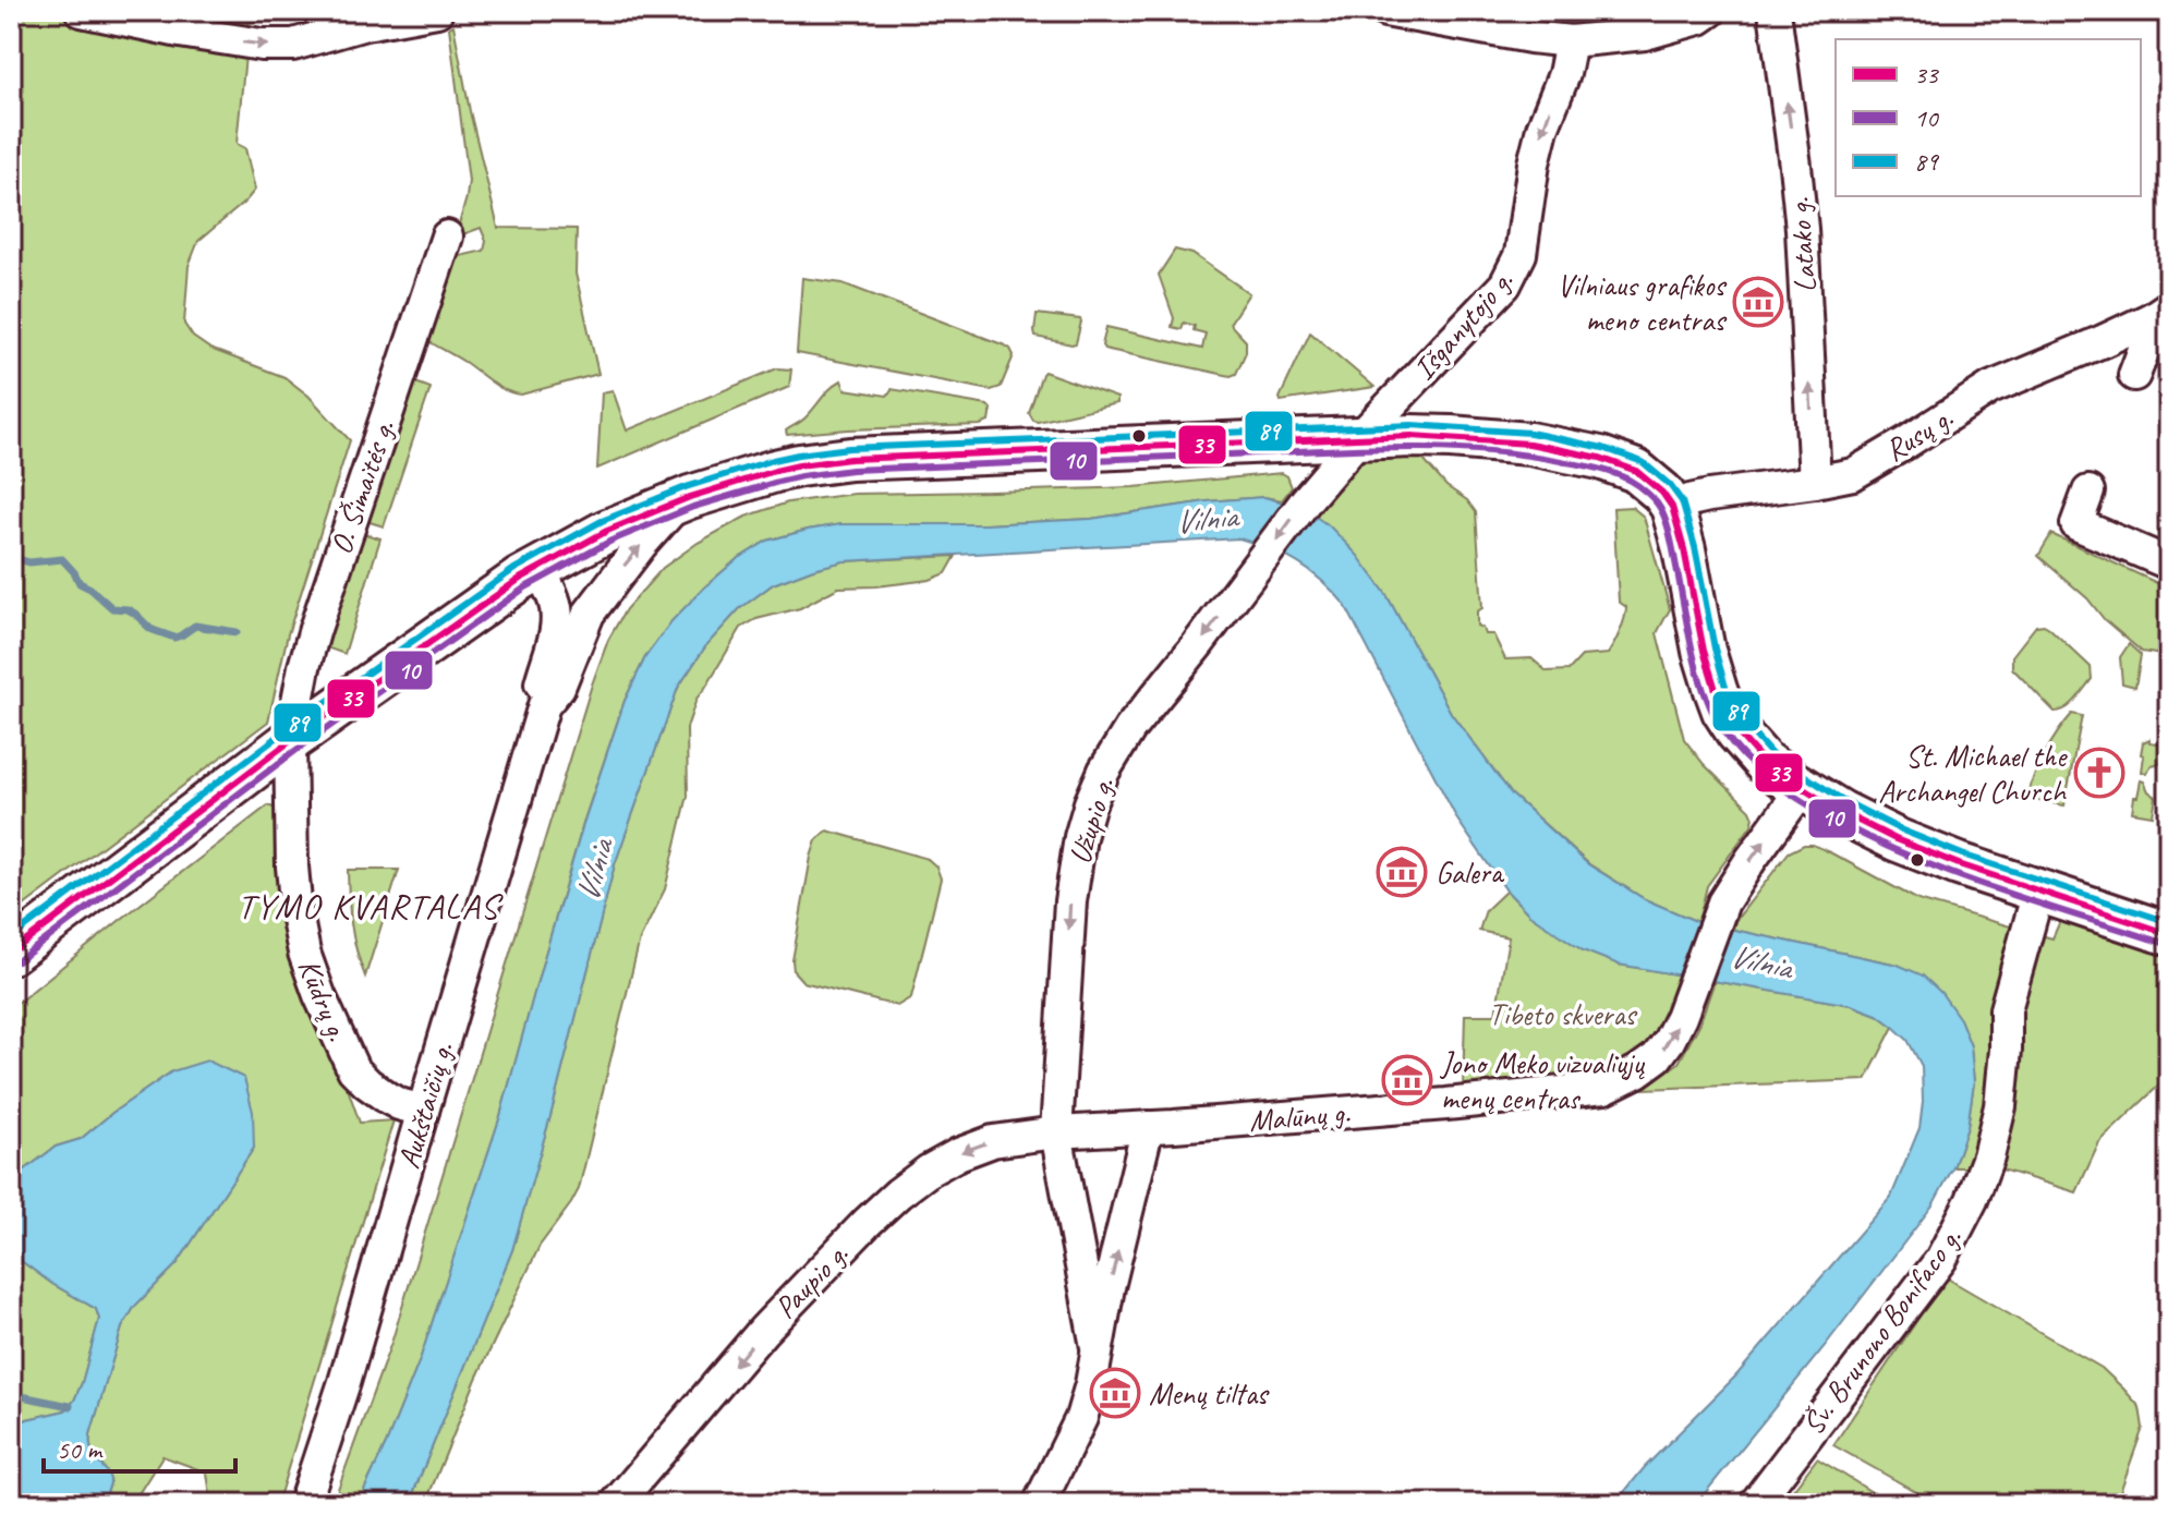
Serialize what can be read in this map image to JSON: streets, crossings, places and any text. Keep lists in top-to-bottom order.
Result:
{
  "streets": {
    "street": [
      "Latako g.",
      "Išganytojo g.",
      "Rusų g.",
      "O. Šimaitės g.",
      "Užupio g.",
      "Kūdrų g.",
      "Aukštaičių g.",
      "Malūnų g.",
      "Paupio g.",
      "Šv. Brunono Bonifaco g."
    ]
  },
  "crossings": [
    ["Latako g.", "Rusų g."],
    ["Išganytojo g.", "Užupio g."],
    ["O. Šimaitės g.", "Kūdrų g."],
    ["Užupio g.", "Malūnų g."],
    ["Užupio g.", "Paupio g."],
    ["Kūdrų g.", "Aukštaičių g."]
  ],
  "one_way": [
    "Latako g.",
    "Išganytojo g.",
    "Malūnų g.",
    "Paupio g."
  ],
  "districts": ["TYMO KVARTALAS"],
  "water": ["Vilnia"],
  "parks": ["Tibeto skveras"],
  "places": {
    "museum": [
      "Vilniaus grafikos meno centras",
      "Galera",
      "Jono Meko vizualiųjų menų centras",
      "Menų tiltas"
    ],
    "church": ["St. Michael the Archangel Church"]
  },
  "lines": ["transit line 89", "transit line 33", "transit line 10"],
  "legend": ["33", "10", "89"],
  "scale_bar": "50 m"
}
